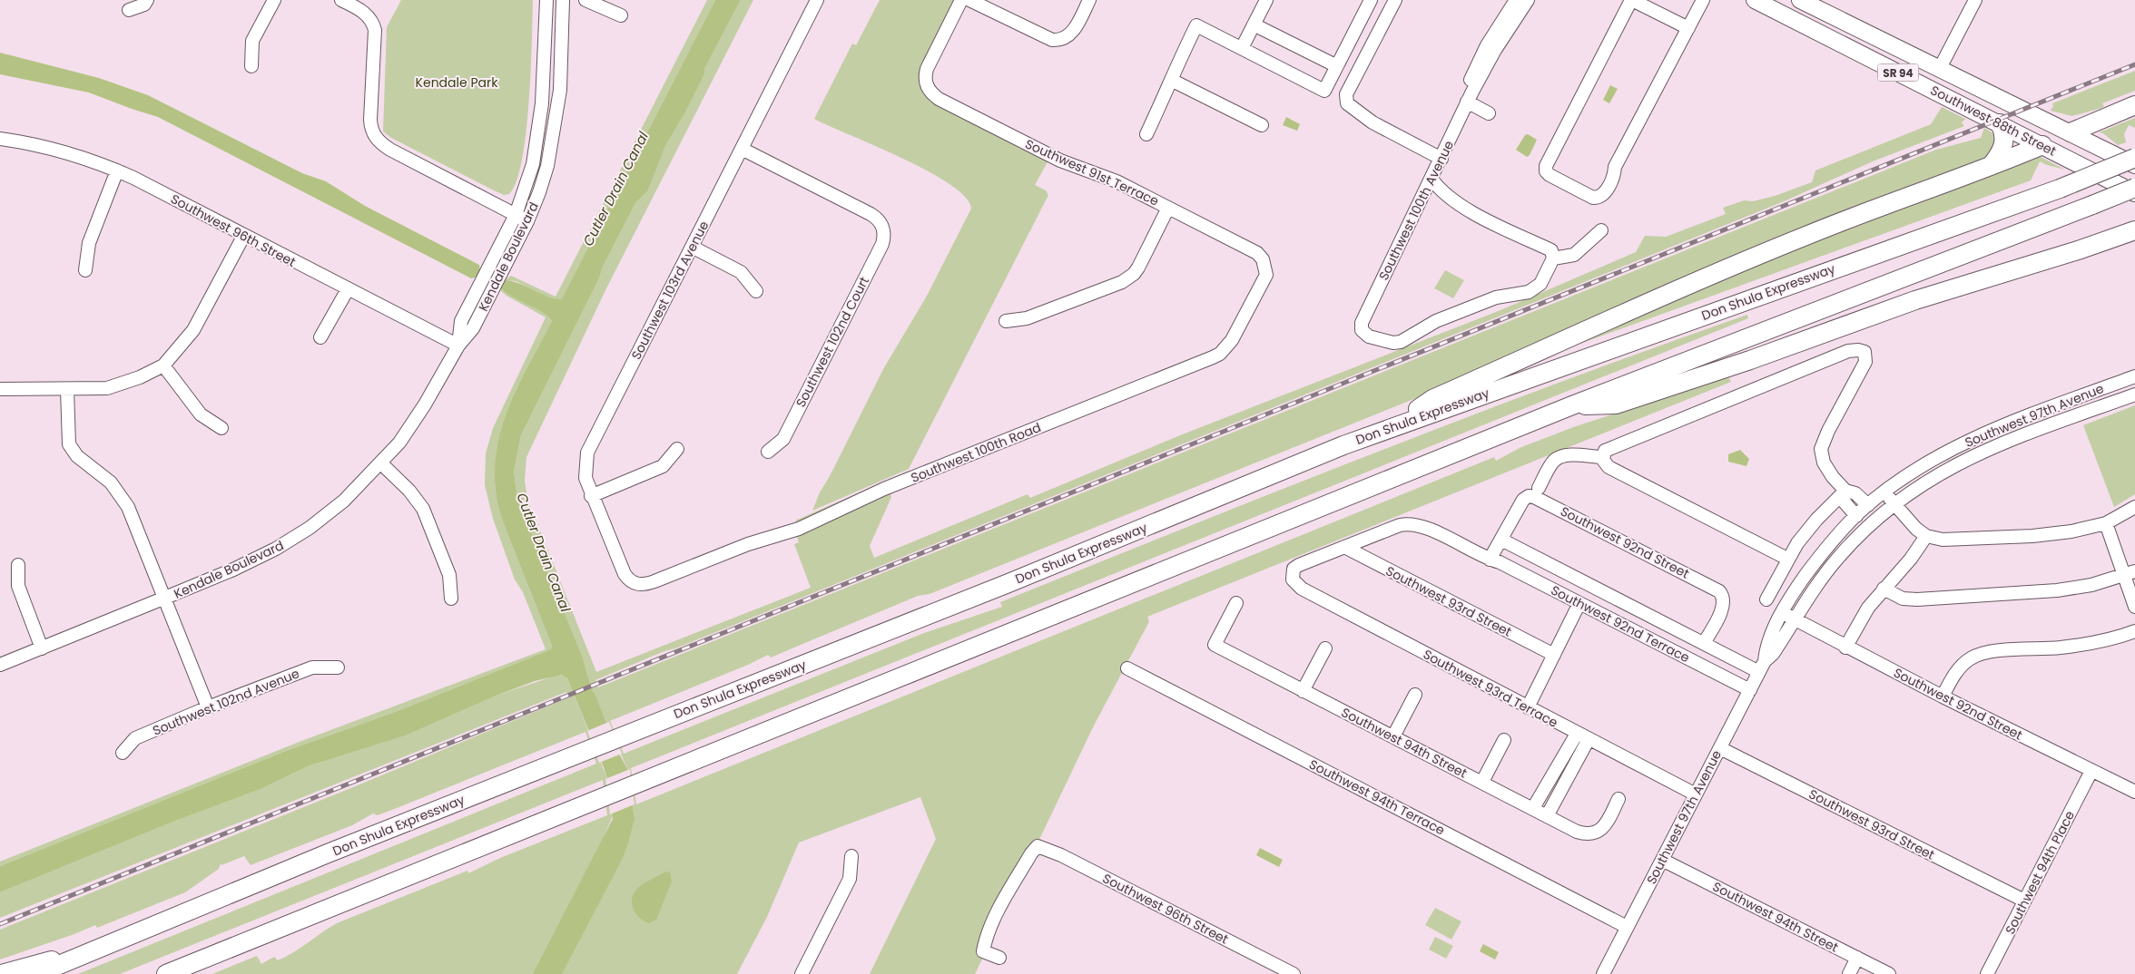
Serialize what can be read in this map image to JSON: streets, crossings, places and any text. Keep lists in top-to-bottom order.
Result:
{
  "streets": {
    "highway": ["Don Shula Expressway"],
    "main road": ["SR 94", "Southwest 88th Street"],
    "street": [
      "Southwest 91st Terrace",
      "Southwest 100th Avenue",
      "Southwest 96th Street",
      "Kendale Boulevard",
      "Southwest 103rd Avenue",
      "Southwest 102nd Court",
      "Southwest 97th Avenue",
      "Southwest 100th Road",
      "Southwest 92nd Street",
      "Southwest 93rd Street",
      "Southwest 92nd Terrace",
      "Southwest 93rd Terrace",
      "Southwest 102nd Avenue",
      "Southwest 94th Street",
      "Southwest 94th Terrace",
      "Southwest 94th Place"
    ]
  },
  "crossings": [
    ["Southwest 91st Terrace", "Southwest 100th Road"],
    ["Southwest 96th Street", "Kendale Boulevard"],
    ["Southwest 103rd Avenue", "Southwest 102nd Court"],
    ["Southwest 103rd Avenue", "Southwest 100th Road"],
    ["Southwest 97th Avenue", "Southwest 92nd Street"],
    ["Southwest 97th Avenue", "Southwest 93rd Street"],
    ["Southwest 97th Avenue", "Southwest 92nd Terrace"],
    ["Southwest 97th Avenue", "Southwest 93rd Terrace"],
    ["Southwest 97th Avenue", "Southwest 94th Street"],
    ["Southwest 97th Avenue", "Southwest 94th Terrace"],
    ["Southwest 92nd Street", "Southwest 94th Place"],
    ["Southwest 93rd Street", "Southwest 92nd Terrace"],
    ["Southwest 93rd Street", "Southwest 94th Place"],
    ["Southwest 92nd Terrace", "Southwest 93rd Terrace"]
  ],
  "water": ["Cutler Drain Canal"],
  "parks": ["Kendale Park"]
}
